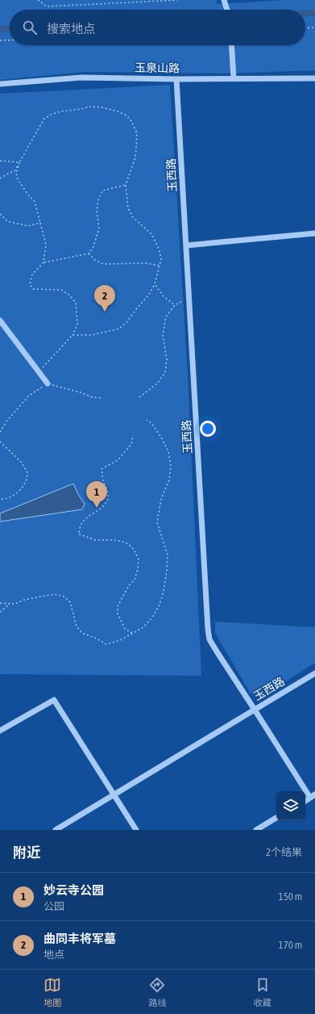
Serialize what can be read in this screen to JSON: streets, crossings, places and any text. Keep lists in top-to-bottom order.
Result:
{
  "streets": {
    "street": ["玉泉山路", "玉西路"]
  },
  "crossings": [
    ["玉泉山路", "玉西路"]
  ],
  "page": {
    "search": "搜索地点",
    "pins": ["2", "1"],
    "heading": ["附近", "2个结果"],
    "list": [
      {
        "mark": "1",
        "name": "妙云寺公园",
        "note": "公园",
        "value": "150 m"
      },
      {
        "mark": "2",
        "name": "曲同丰将军墓",
        "note": "地点",
        "value": "170 m"
      }
    ],
    "nav": ["地图", "路线", "收藏"]
  }
}
